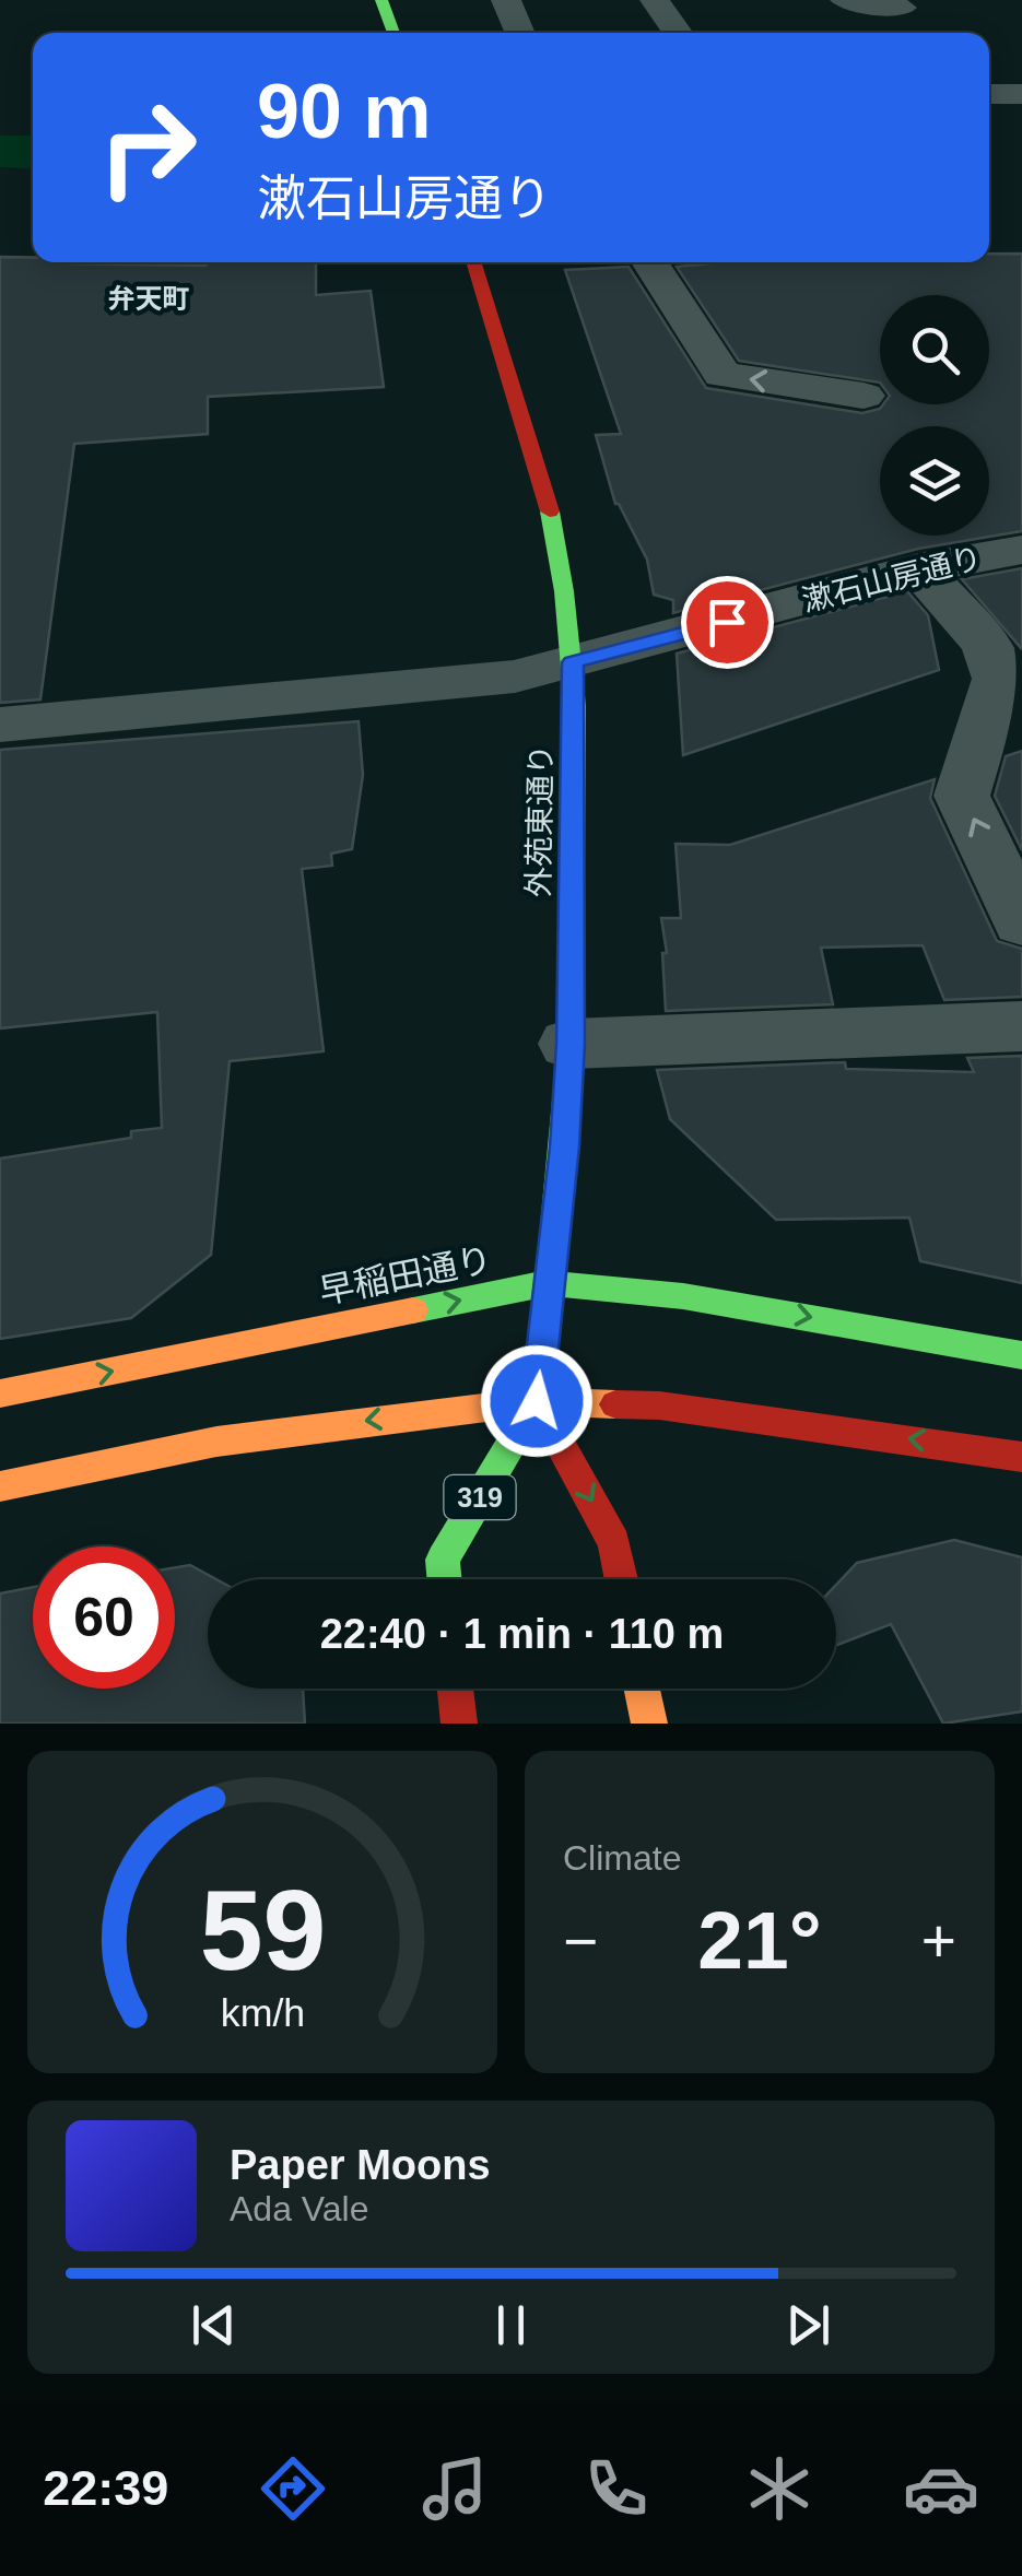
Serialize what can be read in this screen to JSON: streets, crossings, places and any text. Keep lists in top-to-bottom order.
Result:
{
  "streets": {
    "main road": ["外苑東通り", "早稲田通り", "319"],
    "street": ["漱石山房通り"]
  },
  "crossings": [
    ["漱石山房通り", "外苑東通り"],
    ["外苑東通り", "早稲田通り"]
  ],
  "districts": ["弁天町"],
  "page": {
    "turn": ["90 m", "漱石山房通り"],
    "limit": "60",
    "trip": "22:40 · 1 min · 110 m",
    "tile": "Climate",
    "heat": ["−", "21°", "+"],
    "song": ["Paper Moons", "Ada Vale"],
    "tabs": "22:39",
    "gauge": ["59", "km/h"]
  }
}
